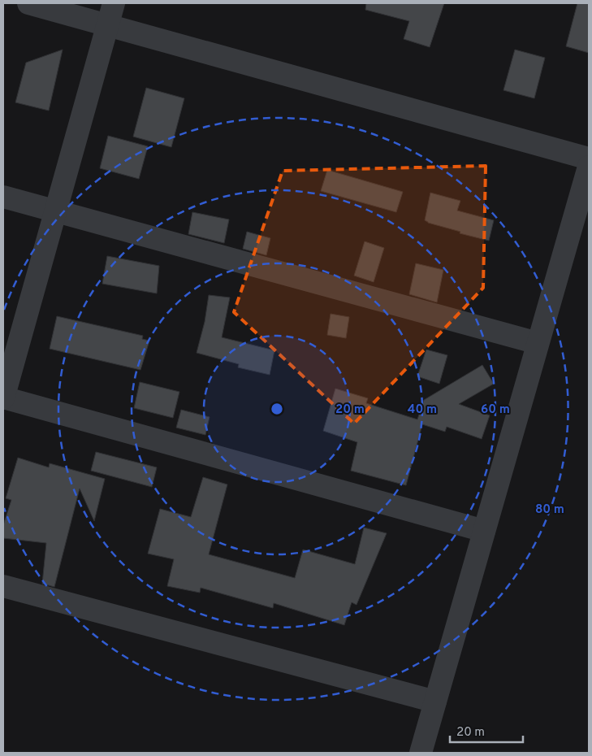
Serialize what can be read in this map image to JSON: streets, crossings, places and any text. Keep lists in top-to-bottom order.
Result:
{
  "scale_bar": "20 m",
  "rings": [
    "20 m",
    "40 m",
    "60 m",
    "80 m"
  ]
}
